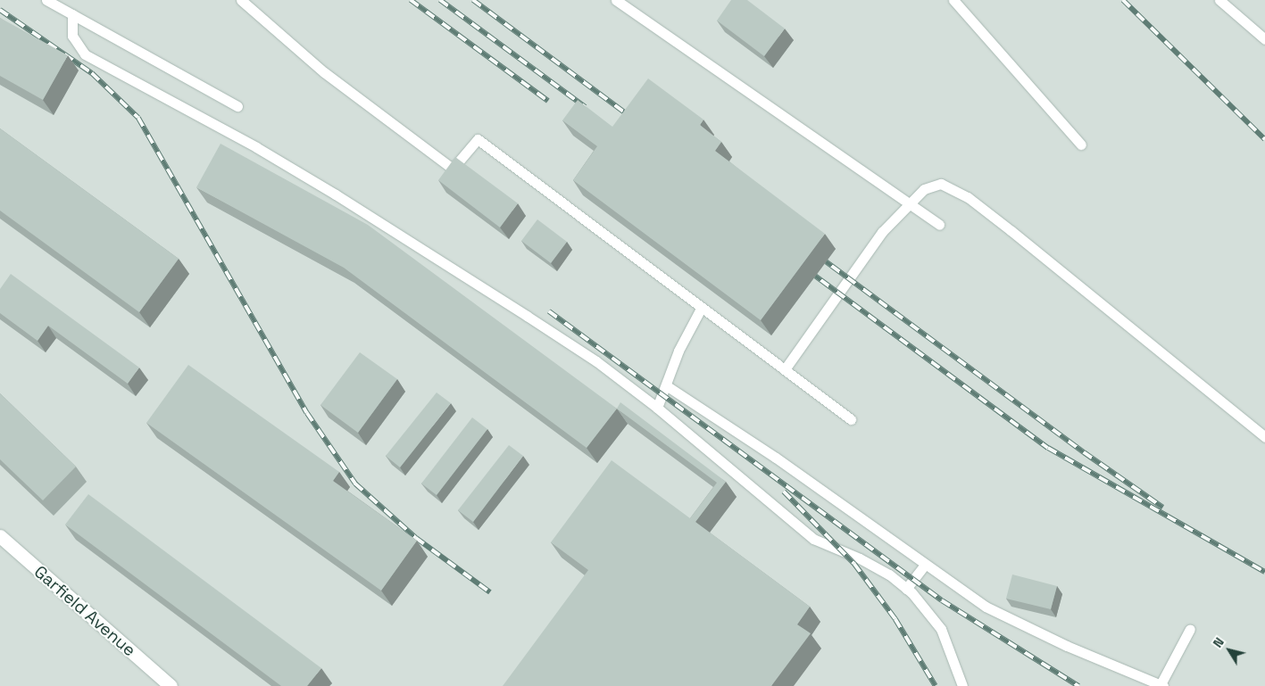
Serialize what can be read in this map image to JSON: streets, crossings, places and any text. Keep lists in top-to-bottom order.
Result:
{
  "streets": {
    "street": ["Garfield Avenue"]
  },
  "north": "top left"
}
